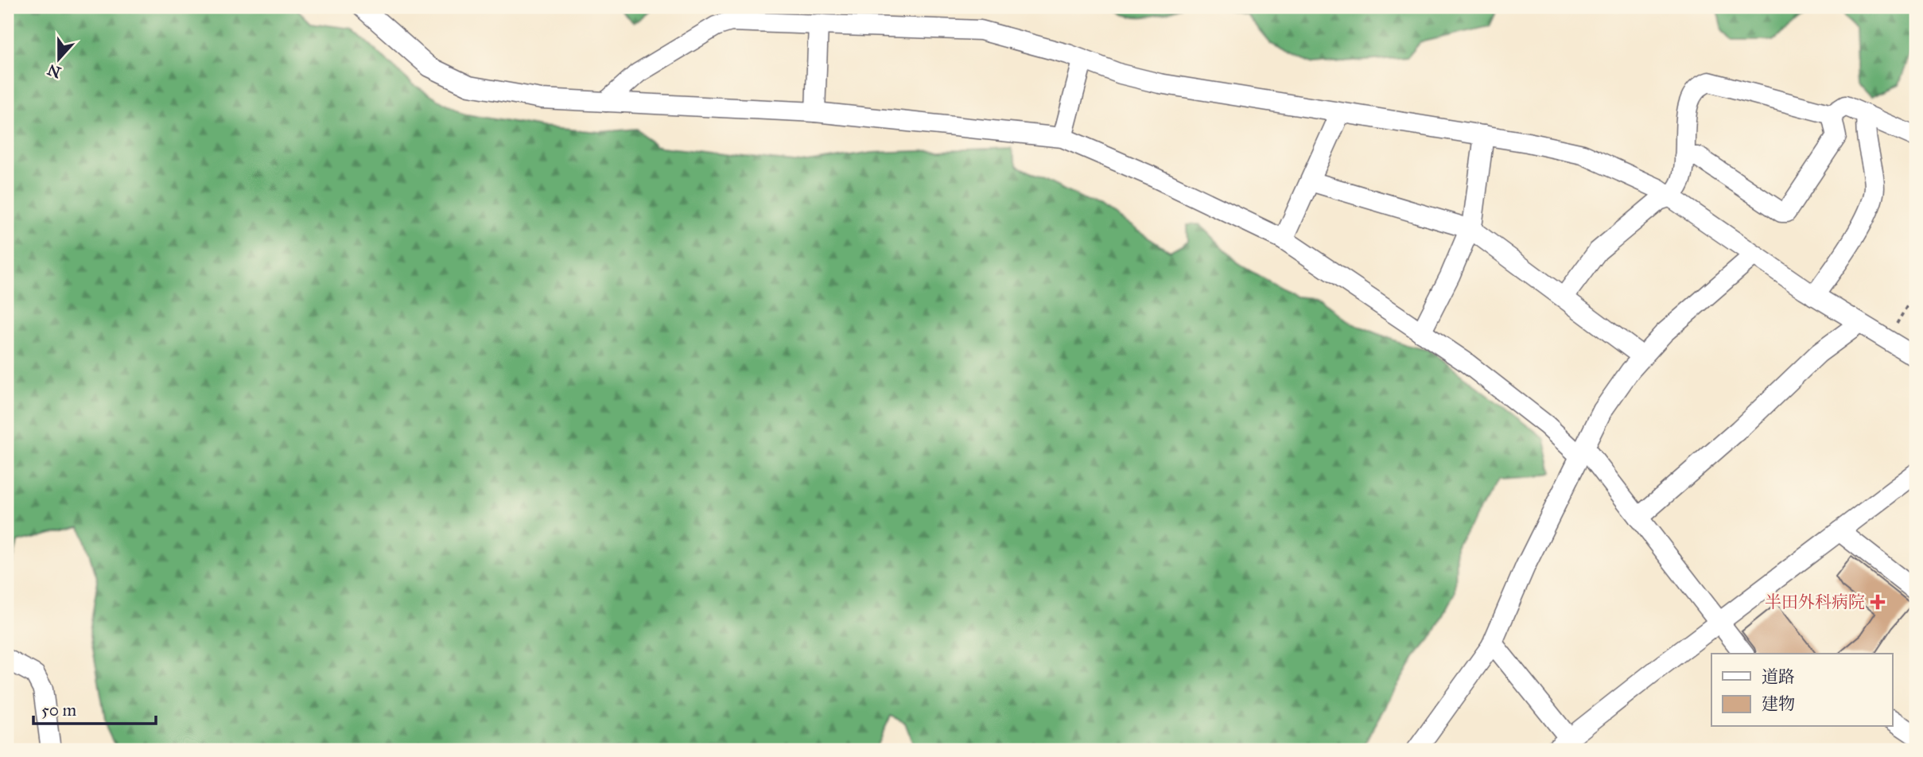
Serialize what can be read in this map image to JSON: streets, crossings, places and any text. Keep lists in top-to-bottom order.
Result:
{
  "places": {
    "health": ["半田外科病院"]
  },
  "legend": ["道路", "建物"],
  "scale_bar": "50 m",
  "north": "bottom"
}
